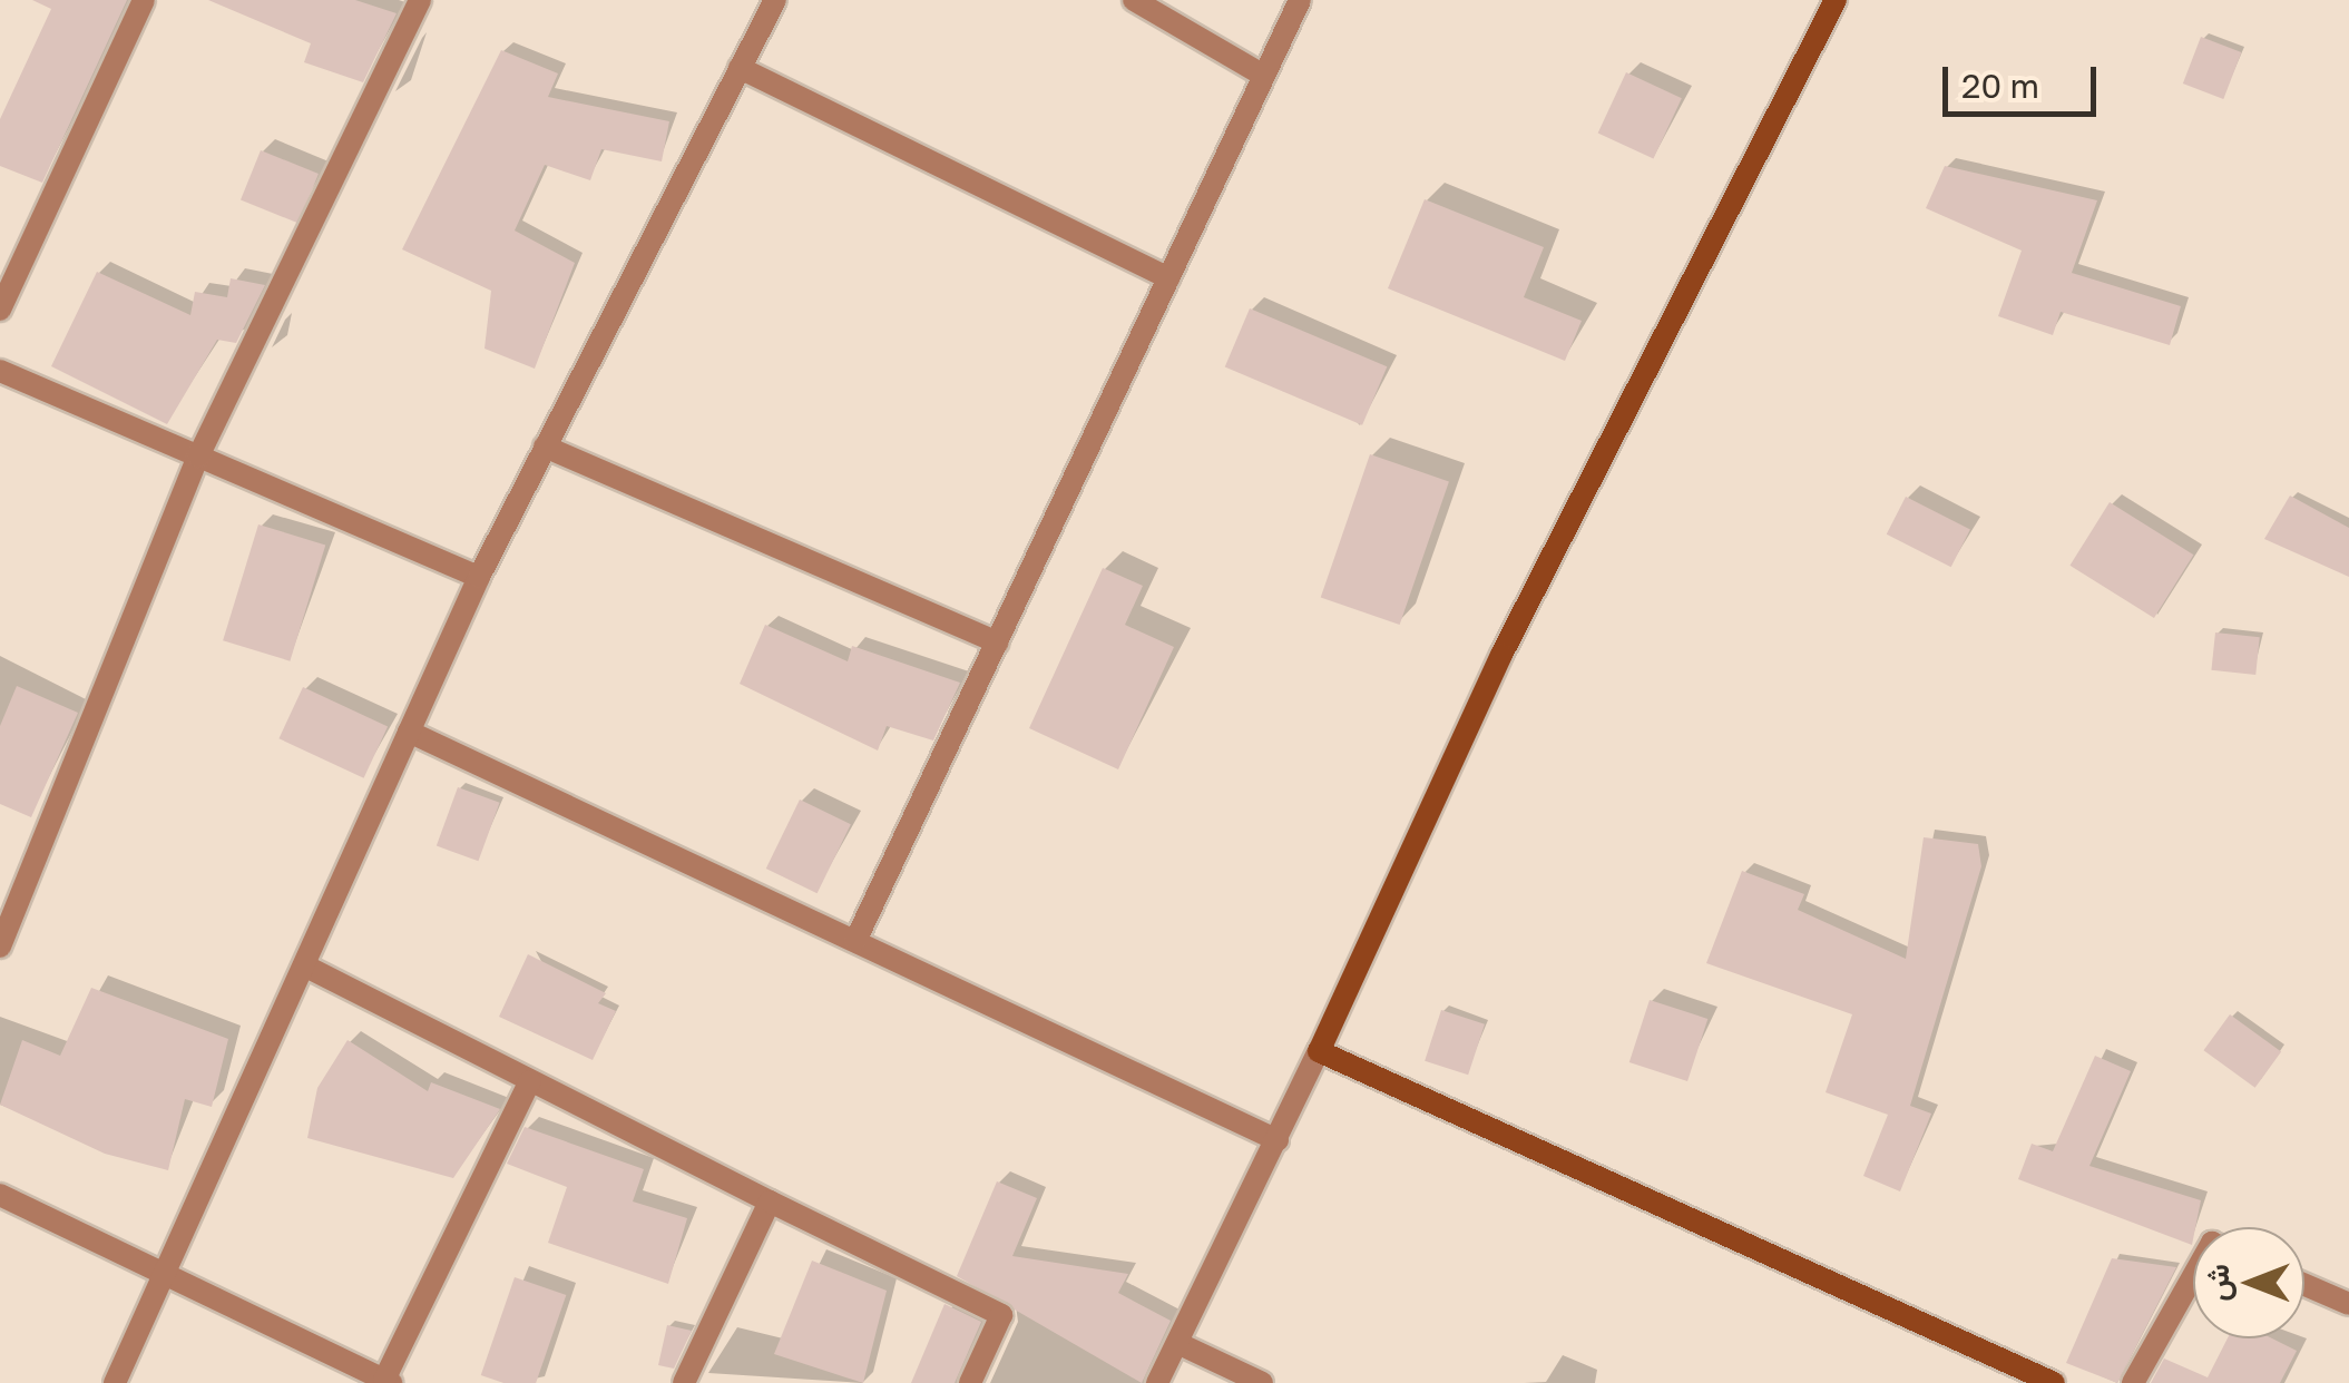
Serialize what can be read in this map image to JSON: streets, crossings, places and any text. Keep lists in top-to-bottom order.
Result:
{
  "scale_bar": "20 m",
  "north": "left"
}
